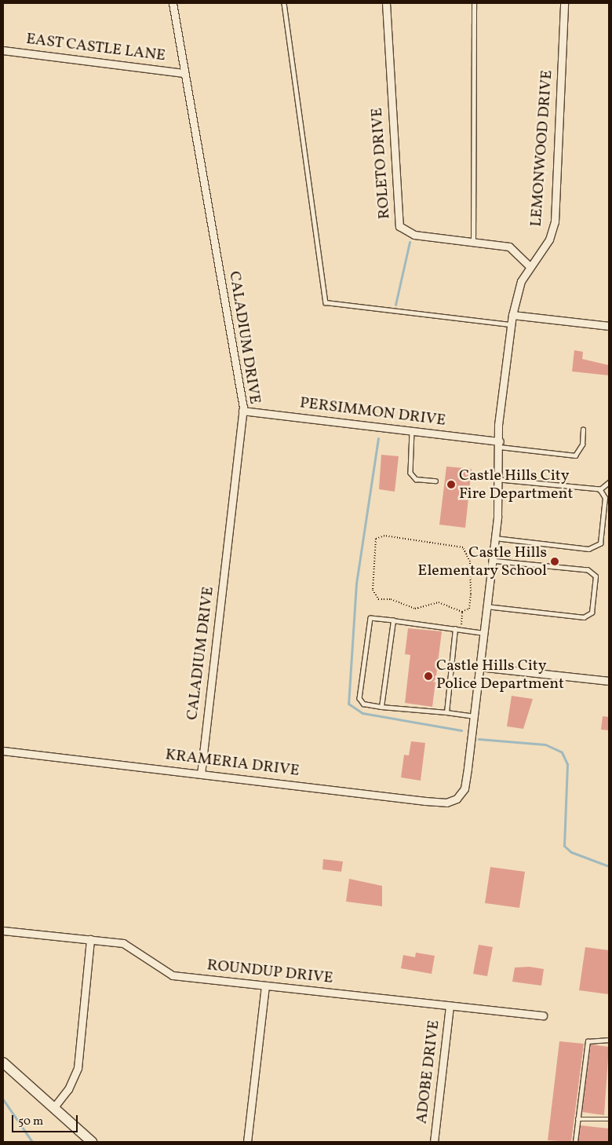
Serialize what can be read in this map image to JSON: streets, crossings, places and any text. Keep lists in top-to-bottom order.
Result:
{
  "streets": {
    "street": [
      "EAST CASTLE LANE",
      "LEMONWOOD DRIVE",
      "ROLETO DRIVE",
      "CALADIUM DRIVE",
      "PERSIMMON DRIVE",
      "KRAMERIA DRIVE",
      "ROUNDUP DRIVE",
      "ADOBE DRIVE"
    ]
  },
  "crossings": [
    ["EAST CASTLE LANE", "CALADIUM DRIVE"],
    ["LEMONWOOD DRIVE", "ROLETO DRIVE"],
    ["LEMONWOOD DRIVE", "PERSIMMON DRIVE"],
    ["LEMONWOOD DRIVE", "KRAMERIA DRIVE"],
    ["CALADIUM DRIVE", "PERSIMMON DRIVE"],
    ["CALADIUM DRIVE", "KRAMERIA DRIVE"],
    ["ROUNDUP DRIVE", "ADOBE DRIVE"]
  ],
  "places": ["Castle Hills City Fire Department", "Castle Hills Elementary School", "Castle Hills City Police Department"],
  "scale_bar": "50 m"
}
